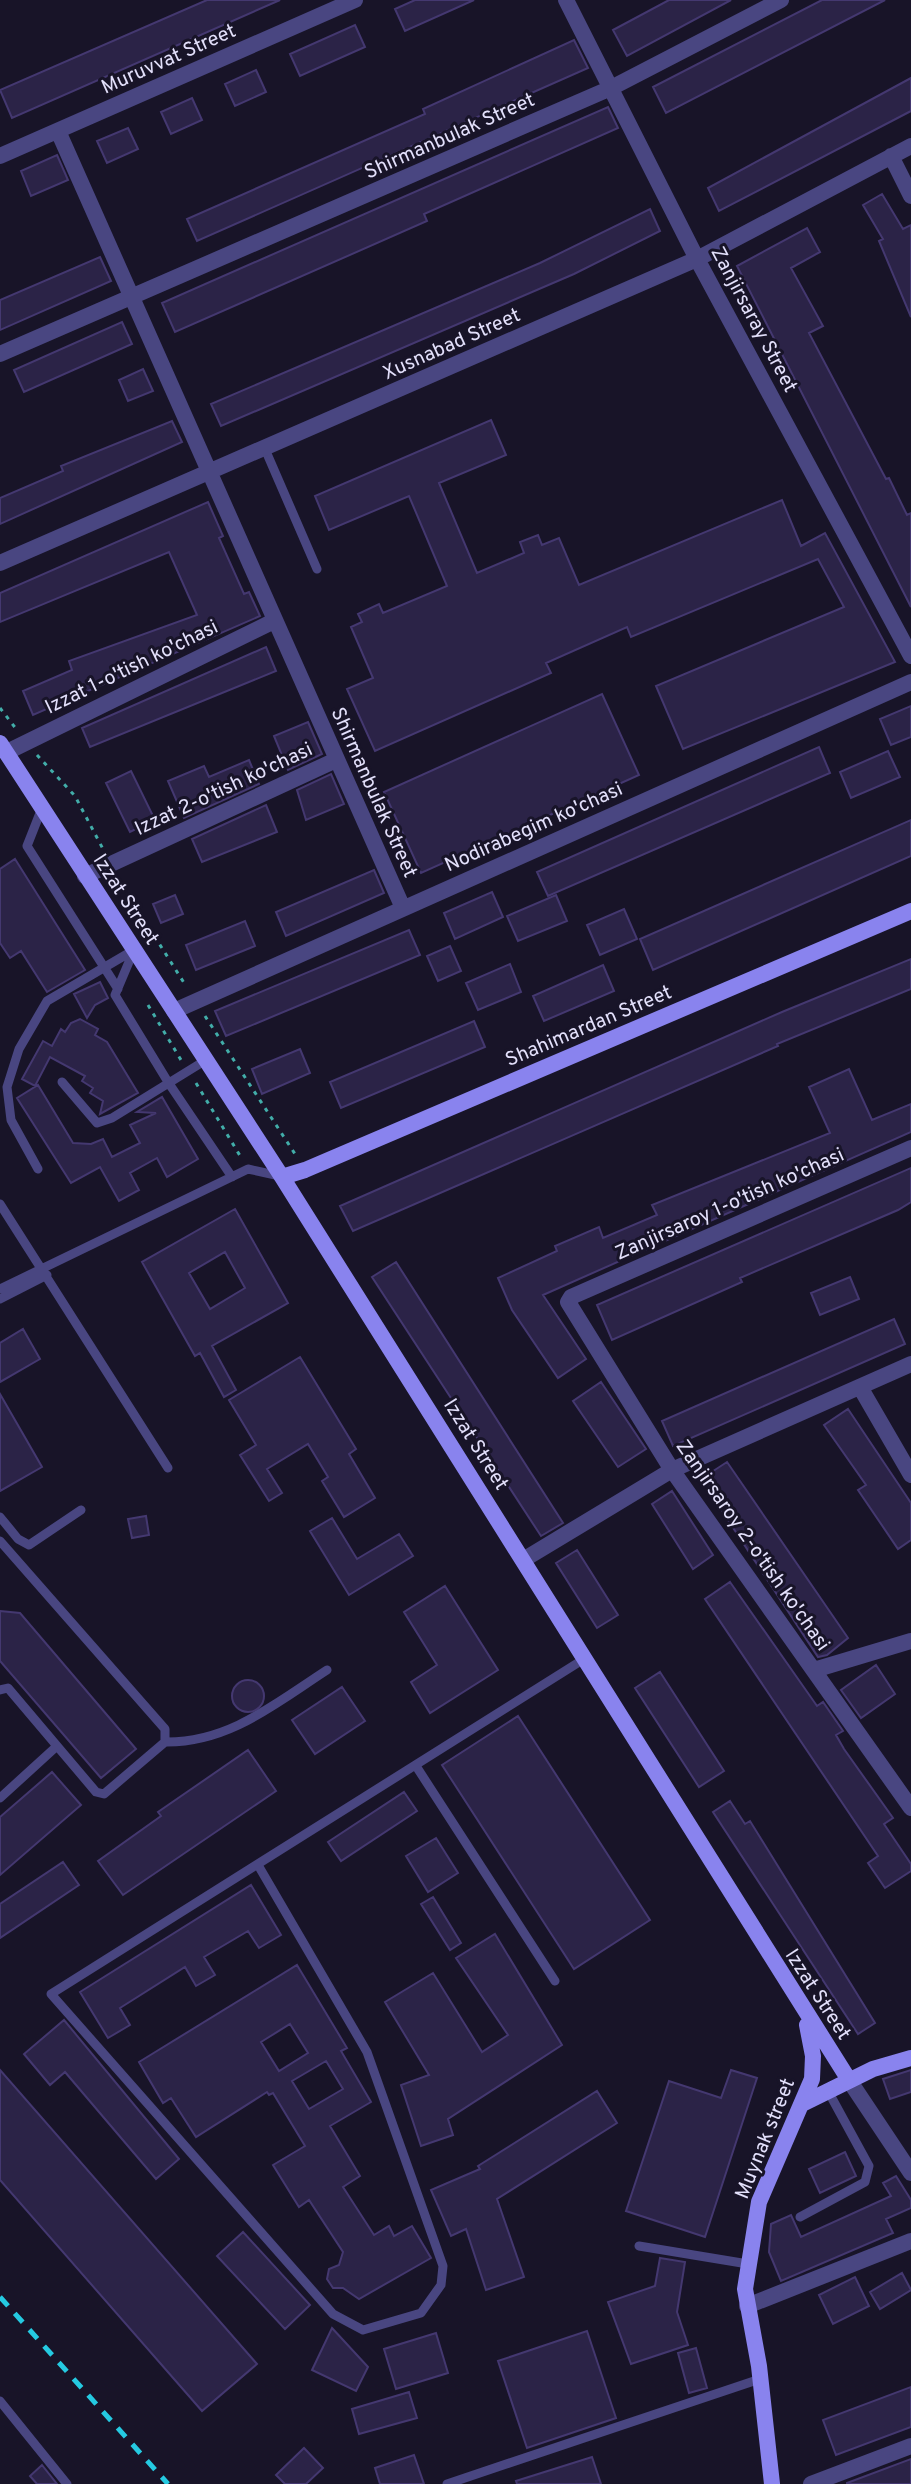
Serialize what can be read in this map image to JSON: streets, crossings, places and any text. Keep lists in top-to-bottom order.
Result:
{
  "streets": {
    "street": [
      "Muruvvat Street",
      "Shirmanbulak Street",
      "Zanjirsaray Street",
      "Xusnabad Street",
      "Izzat 1-o'tish ko'chasi",
      "Izzat 2-o'tish ko'chasi",
      "Nodirabegim ko'chasi",
      "Izzat Street",
      "Shahimardan Street",
      "Zanjirsaroy 1-o'tish ko'chasi",
      "Zanjirsaroy 2-o'tish ko'chasi",
      "Muynak street"
    ]
  },
  "crossings": [
    ["Muruvvat Street", "Shirmanbulak Street"],
    ["Shirmanbulak Street", "Zanjirsaray Street"],
    ["Shirmanbulak Street", "Xusnabad Street"],
    ["Shirmanbulak Street", "Izzat 1-o'tish ko'chasi"],
    ["Shirmanbulak Street", "Izzat 2-o'tish ko'chasi"],
    ["Shirmanbulak Street", "Nodirabegim ko'chasi"],
    ["Zanjirsaray Street", "Xusnabad Street"],
    ["Izzat 1-o'tish ko'chasi", "Izzat Street"],
    ["Izzat 2-o'tish ko'chasi", "Izzat Street"],
    ["Nodirabegim ko'chasi", "Izzat Street"],
    ["Izzat Street", "Shahimardan Street"],
    ["Izzat Street", "Muynak street"],
    ["Zanjirsaroy 1-o'tish ko'chasi", "Zanjirsaroy 2-o'tish ko'chasi"]
  ]
}
